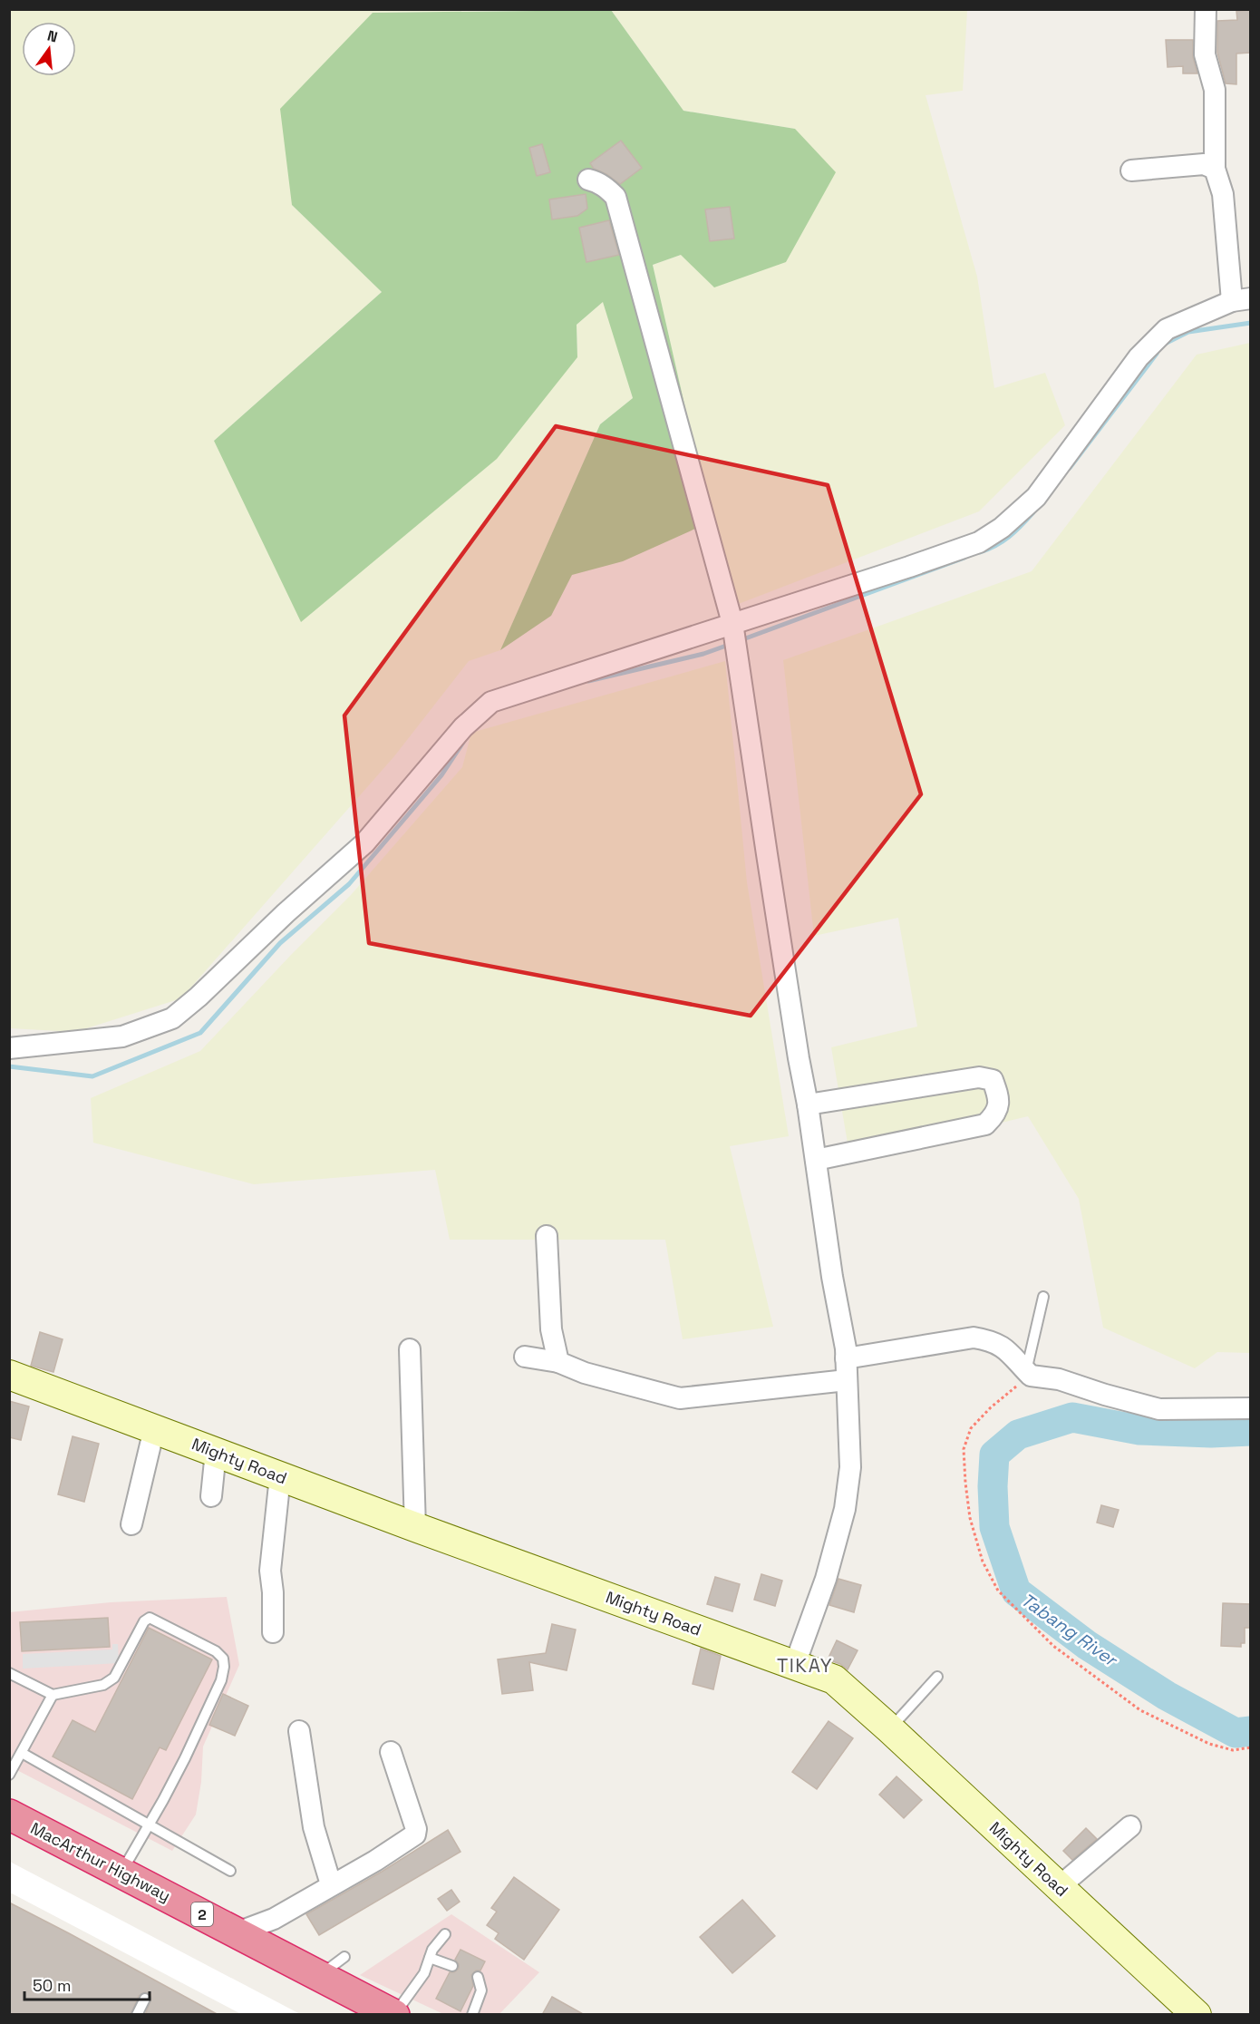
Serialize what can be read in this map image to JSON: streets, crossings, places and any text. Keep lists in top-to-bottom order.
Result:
{
  "streets": {
    "highway": ["MacArthur Highway", "2"],
    "street": ["Mighty Road"]
  },
  "districts": ["TIKAY"],
  "water": ["Tabang River"],
  "scale_bar": "50 m",
  "north": "top"
}
